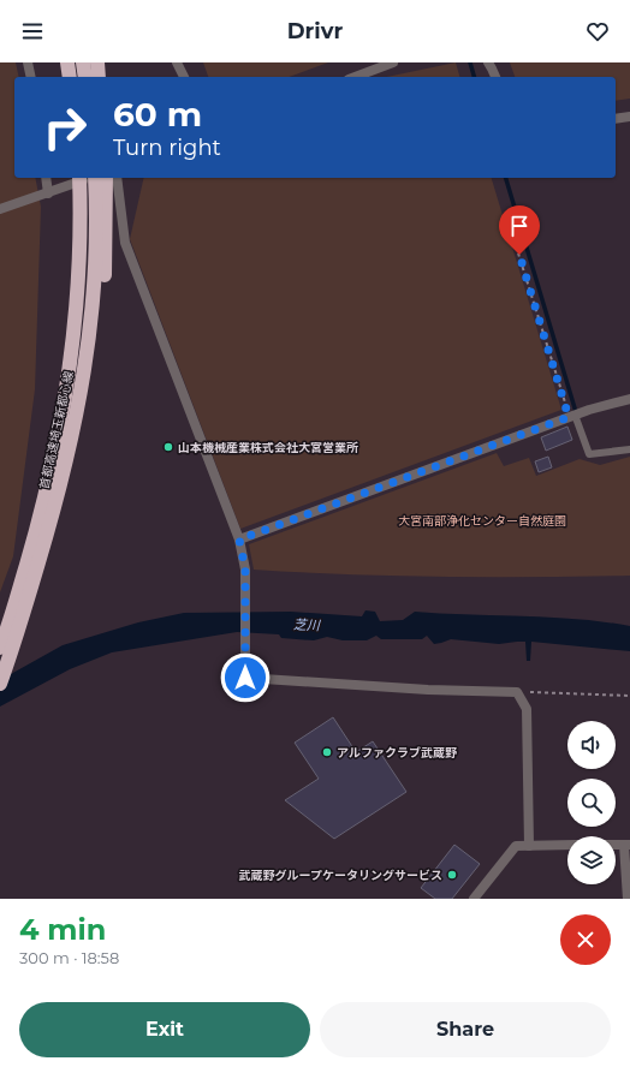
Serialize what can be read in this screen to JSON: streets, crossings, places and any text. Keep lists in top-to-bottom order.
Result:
{
  "streets": {
    "highway": ["首都高速埼玉新都心線"]
  },
  "water": ["芝川"],
  "parks": ["大宮南部浄化センター自然庭園"],
  "places": ["山本機械産業株式会社大宮営業所", "アルファクラブ武蔵野", "武蔵野グループケータリングサービス"],
  "page": {
    "header": "Drivr",
    "turn": ["60 m", "Turn right"],
    "heading": ["4 min", "300 m · 18:58"],
    "buttons": ["Exit", "Share"]
  }
}
